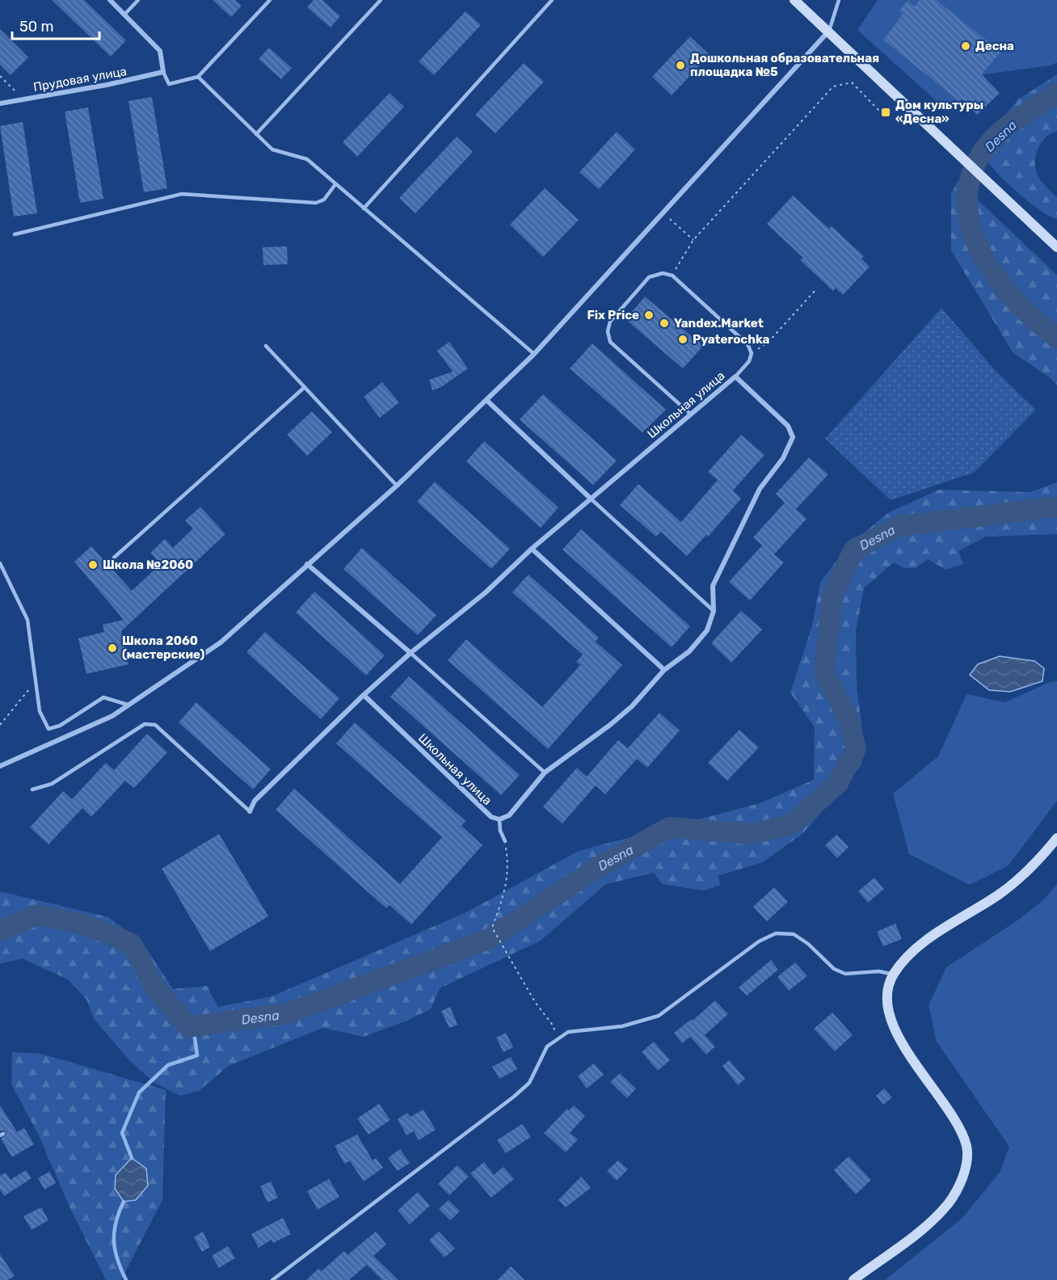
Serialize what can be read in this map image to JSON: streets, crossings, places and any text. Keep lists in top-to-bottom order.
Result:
{
  "streets": {
    "street": ["Прудовая улица", "Школьная улица"]
  },
  "water": ["Desna"],
  "places": {
    "other": [
      "Десна",
      "Дошкольная образовательная площадка №5",
      "Fix Price",
      "Yandex.Market",
      "Pyaterochka",
      "Школа №2060",
      "Школа 2060 (мастерские)"
    ],
    "transit": ["Дом культуры «Десна»"]
  },
  "scale_bar": "50 m"
}
